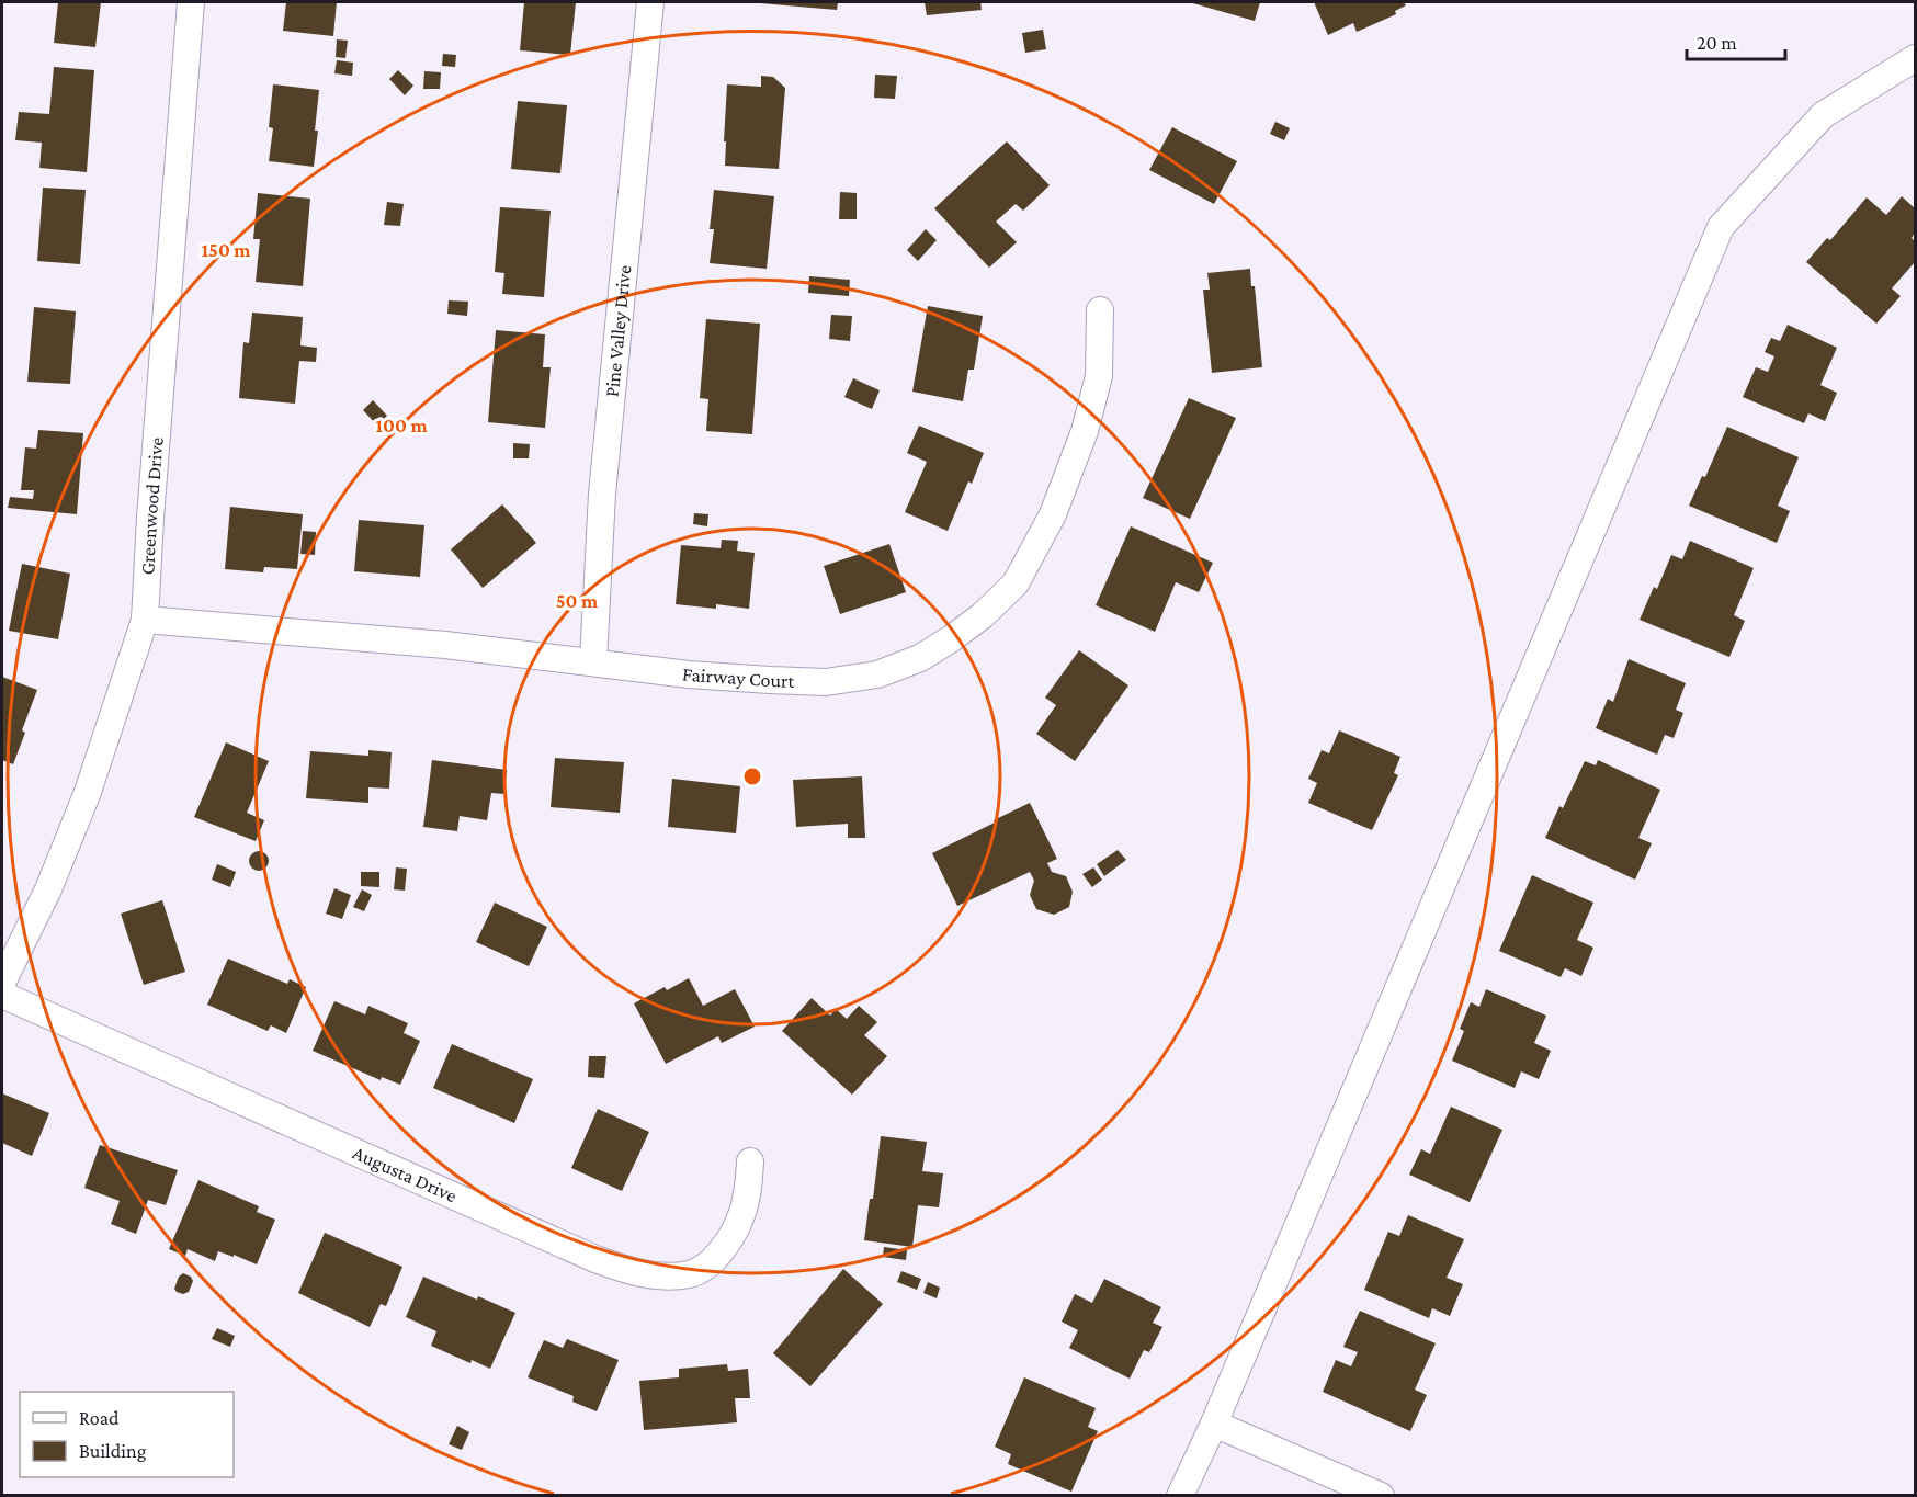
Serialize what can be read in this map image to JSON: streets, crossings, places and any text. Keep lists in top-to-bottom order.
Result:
{
  "streets": {
    "street": [
      "Pine Valley Drive",
      "Greenwood Drive",
      "Fairway Court",
      "Augusta Drive"
    ]
  },
  "crossings": [
    ["Pine Valley Drive", "Fairway Court"],
    ["Greenwood Drive", "Fairway Court"]
  ],
  "legend": ["Road", "Building"],
  "scale_bar": "20 m",
  "rings": ["150 m", "100 m", "50 m"]
}
